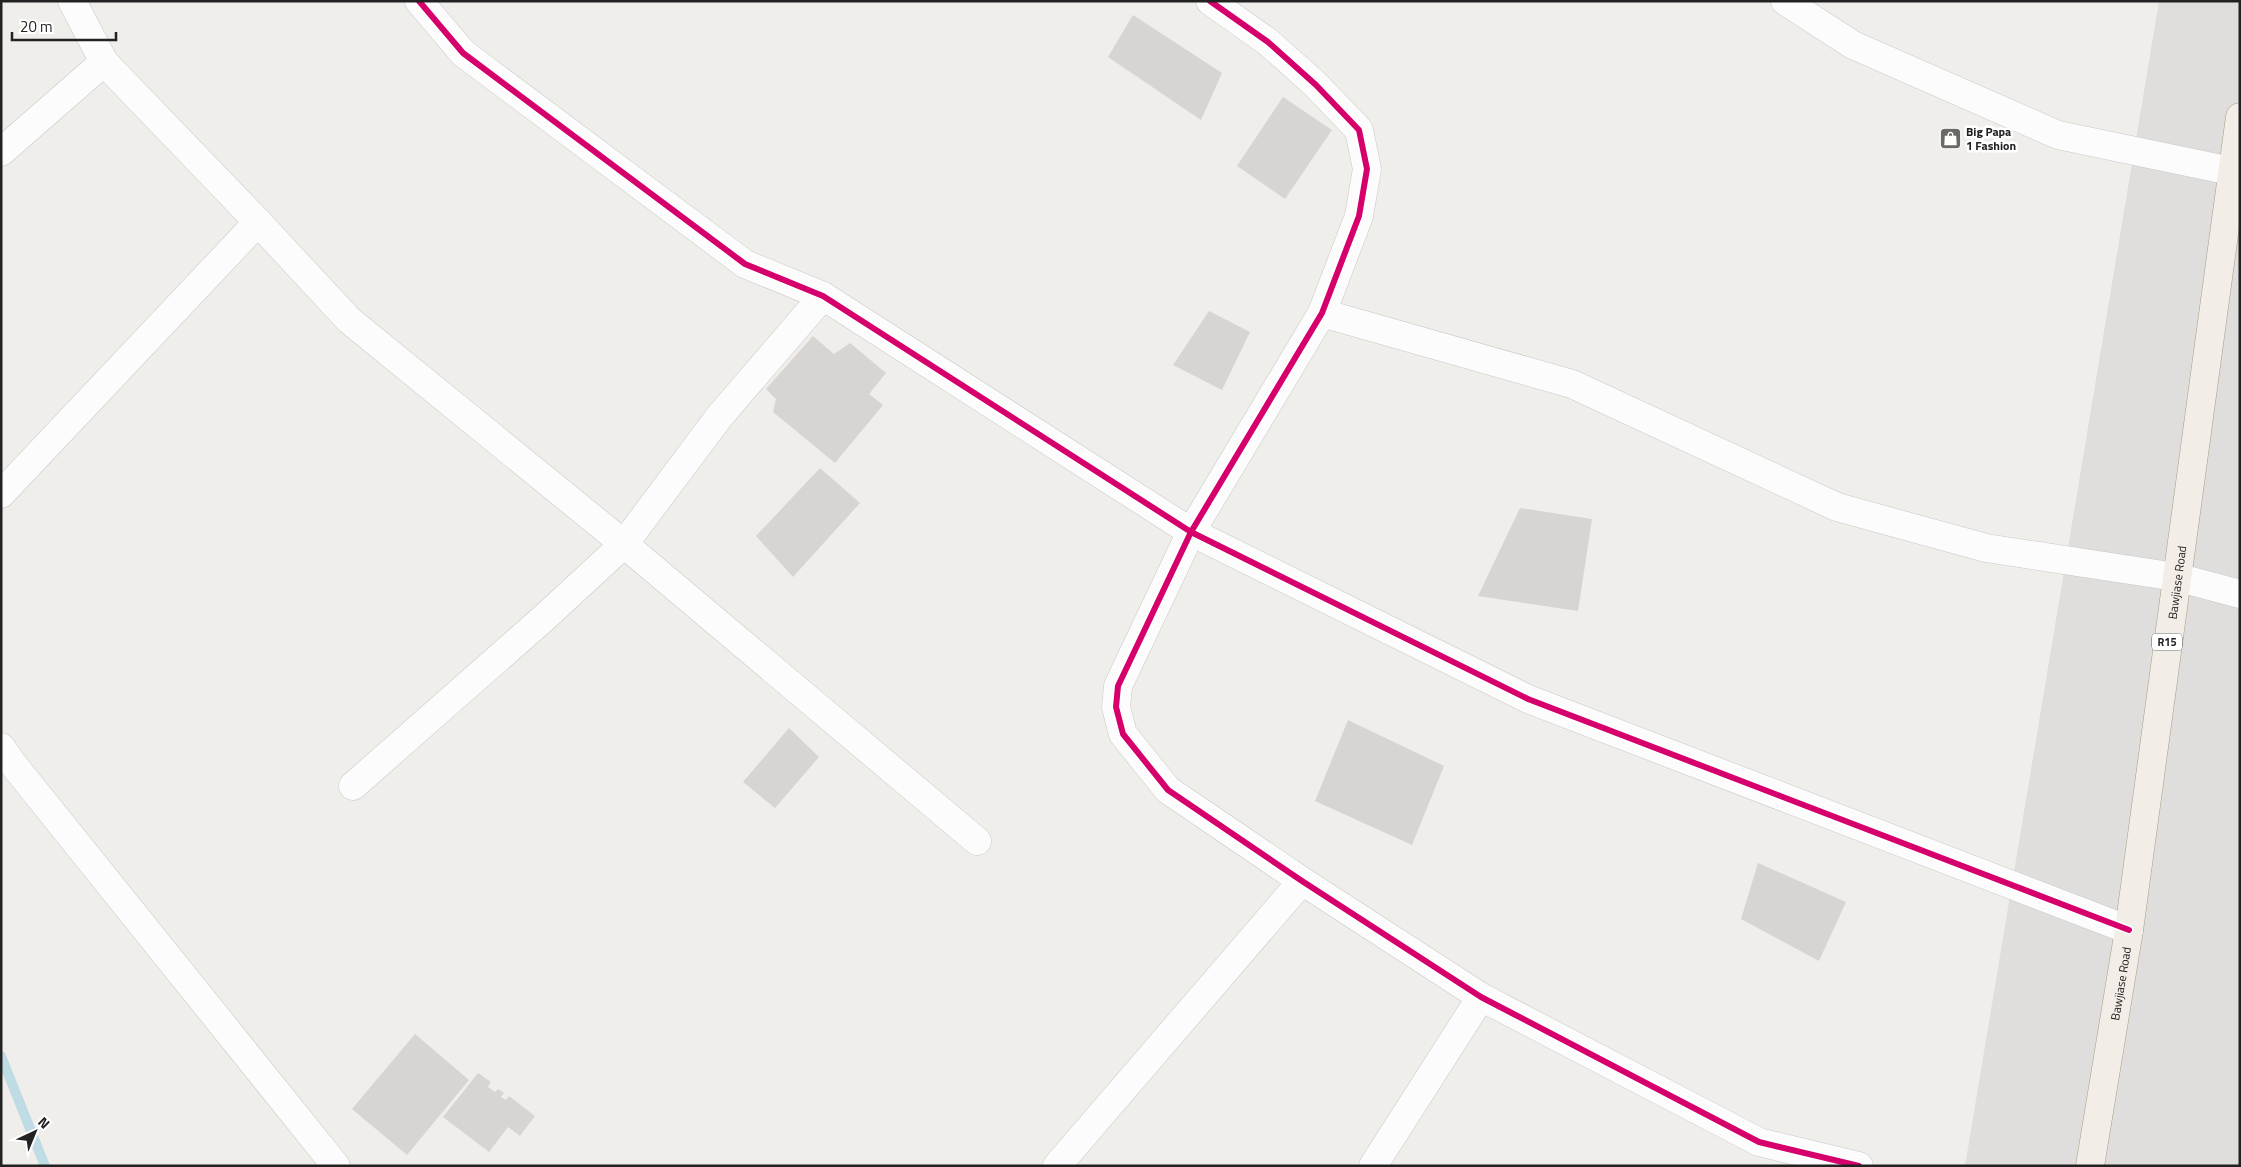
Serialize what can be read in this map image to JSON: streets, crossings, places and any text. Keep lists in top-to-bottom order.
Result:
{
  "streets": {
    "main road": ["Bawjiase Road", "R15"]
  },
  "places": {
    "shop": ["Big Papa 1 Fashion"]
  },
  "scale_bar": "20 m",
  "north": "top right"
}
